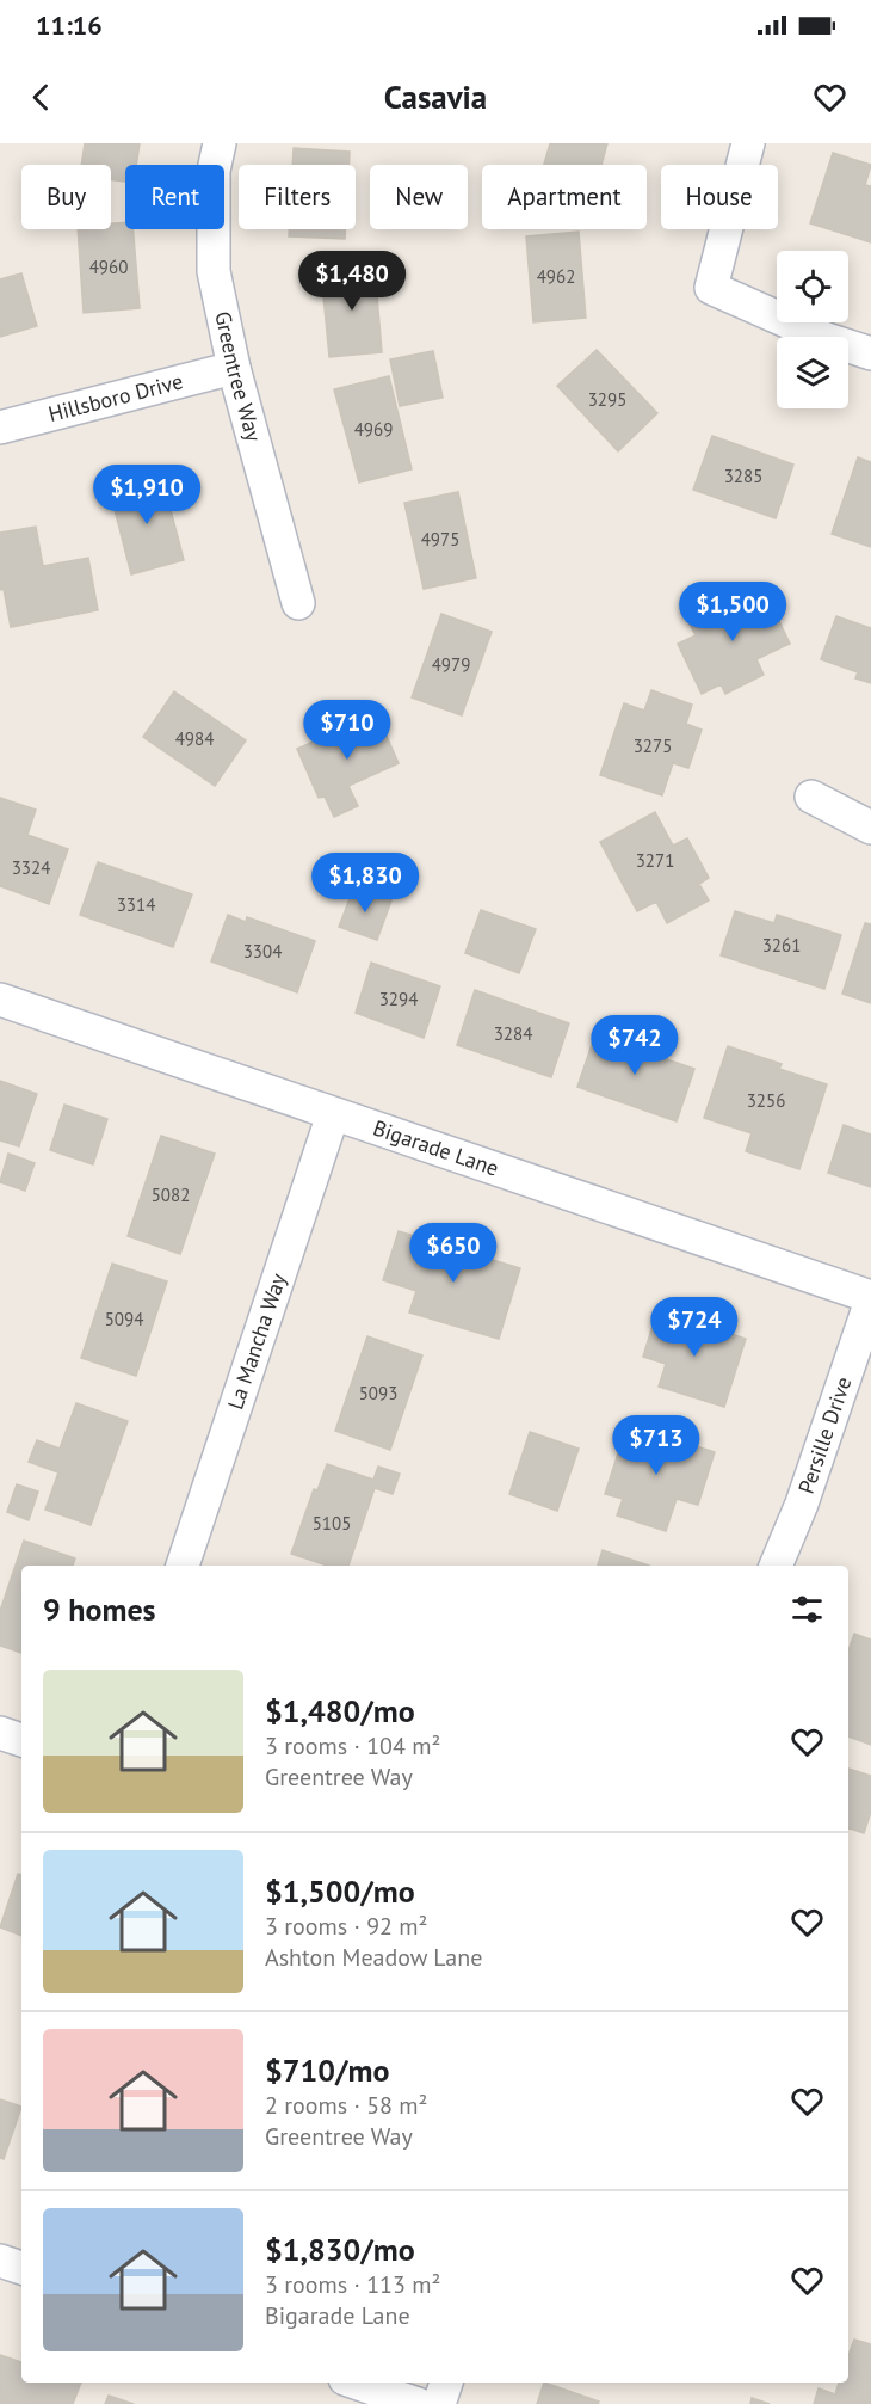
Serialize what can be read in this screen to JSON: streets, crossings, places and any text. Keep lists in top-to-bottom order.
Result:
{
  "streets": {
    "street": [
      "Greentree Way",
      "Hillsboro Drive",
      "Bigarade Lane",
      "La Mancha Way",
      "Persille Drive"
    ]
  },
  "crossings": [
    ["Greentree Way", "Hillsboro Drive"],
    ["Bigarade Lane", "La Mancha Way"],
    ["Bigarade Lane", "Persille Drive"]
  ],
  "house_numbers": [
    "4960",
    "4962",
    "3295",
    "4969",
    "3285",
    "4975",
    "4979",
    "4984",
    "3275",
    "3271",
    "3324",
    "3314",
    "3261",
    "3304",
    "3294",
    "3284",
    "3256",
    "5082",
    "5094",
    "5093",
    "5105"
  ],
  "page": {
    "status": "11:16",
    "header": "Casavia",
    "chip": [
      "Buy",
      "Rent",
      "Filters",
      "New",
      "Apartment",
      "House"
    ],
    "price": [
      "$1,480",
      "$1,910",
      "$1,500",
      "$710",
      "$1,830",
      "$742",
      "$650",
      "$724",
      "$713"
    ],
    "heading": "9 homes",
    "list": [
      {
        "name": "$1,480/mo",
        "note": "3 rooms · 104 m² · Greentree Way"
      },
      {
        "name": "$1,500/mo",
        "note": "3 rooms · 92 m² · Ashton Meadow Lane"
      },
      {
        "name": "$710/mo",
        "note": "2 rooms · 58 m² · Greentree Way"
      },
      {
        "name": "$1,830/mo",
        "note": "3 rooms · 113 m² · Bigarade Lane"
      }
    ]
  }
}
